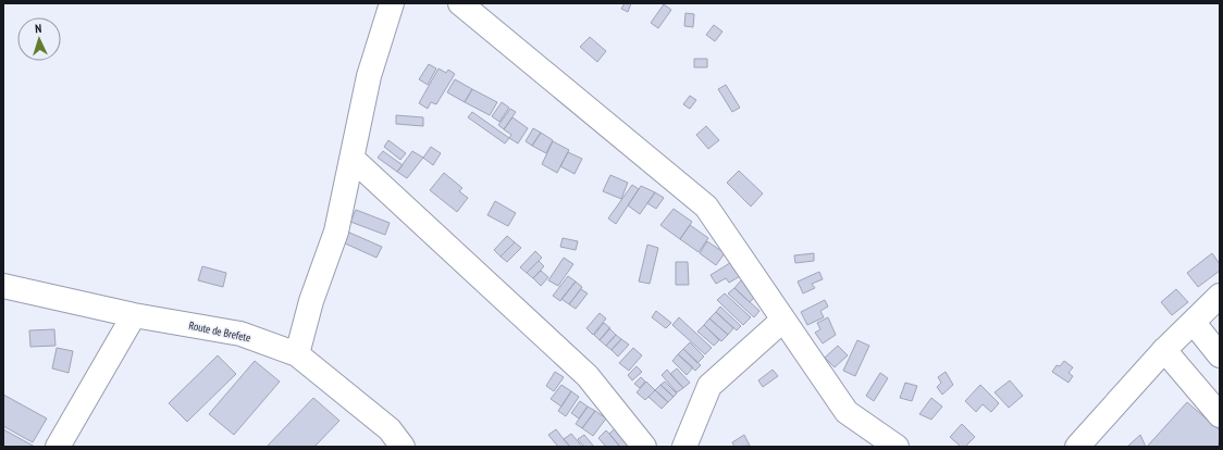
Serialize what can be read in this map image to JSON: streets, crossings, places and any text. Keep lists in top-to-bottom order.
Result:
{
  "streets": {
    "street": ["Route de Brefete"]
  },
  "north": "top"
}
